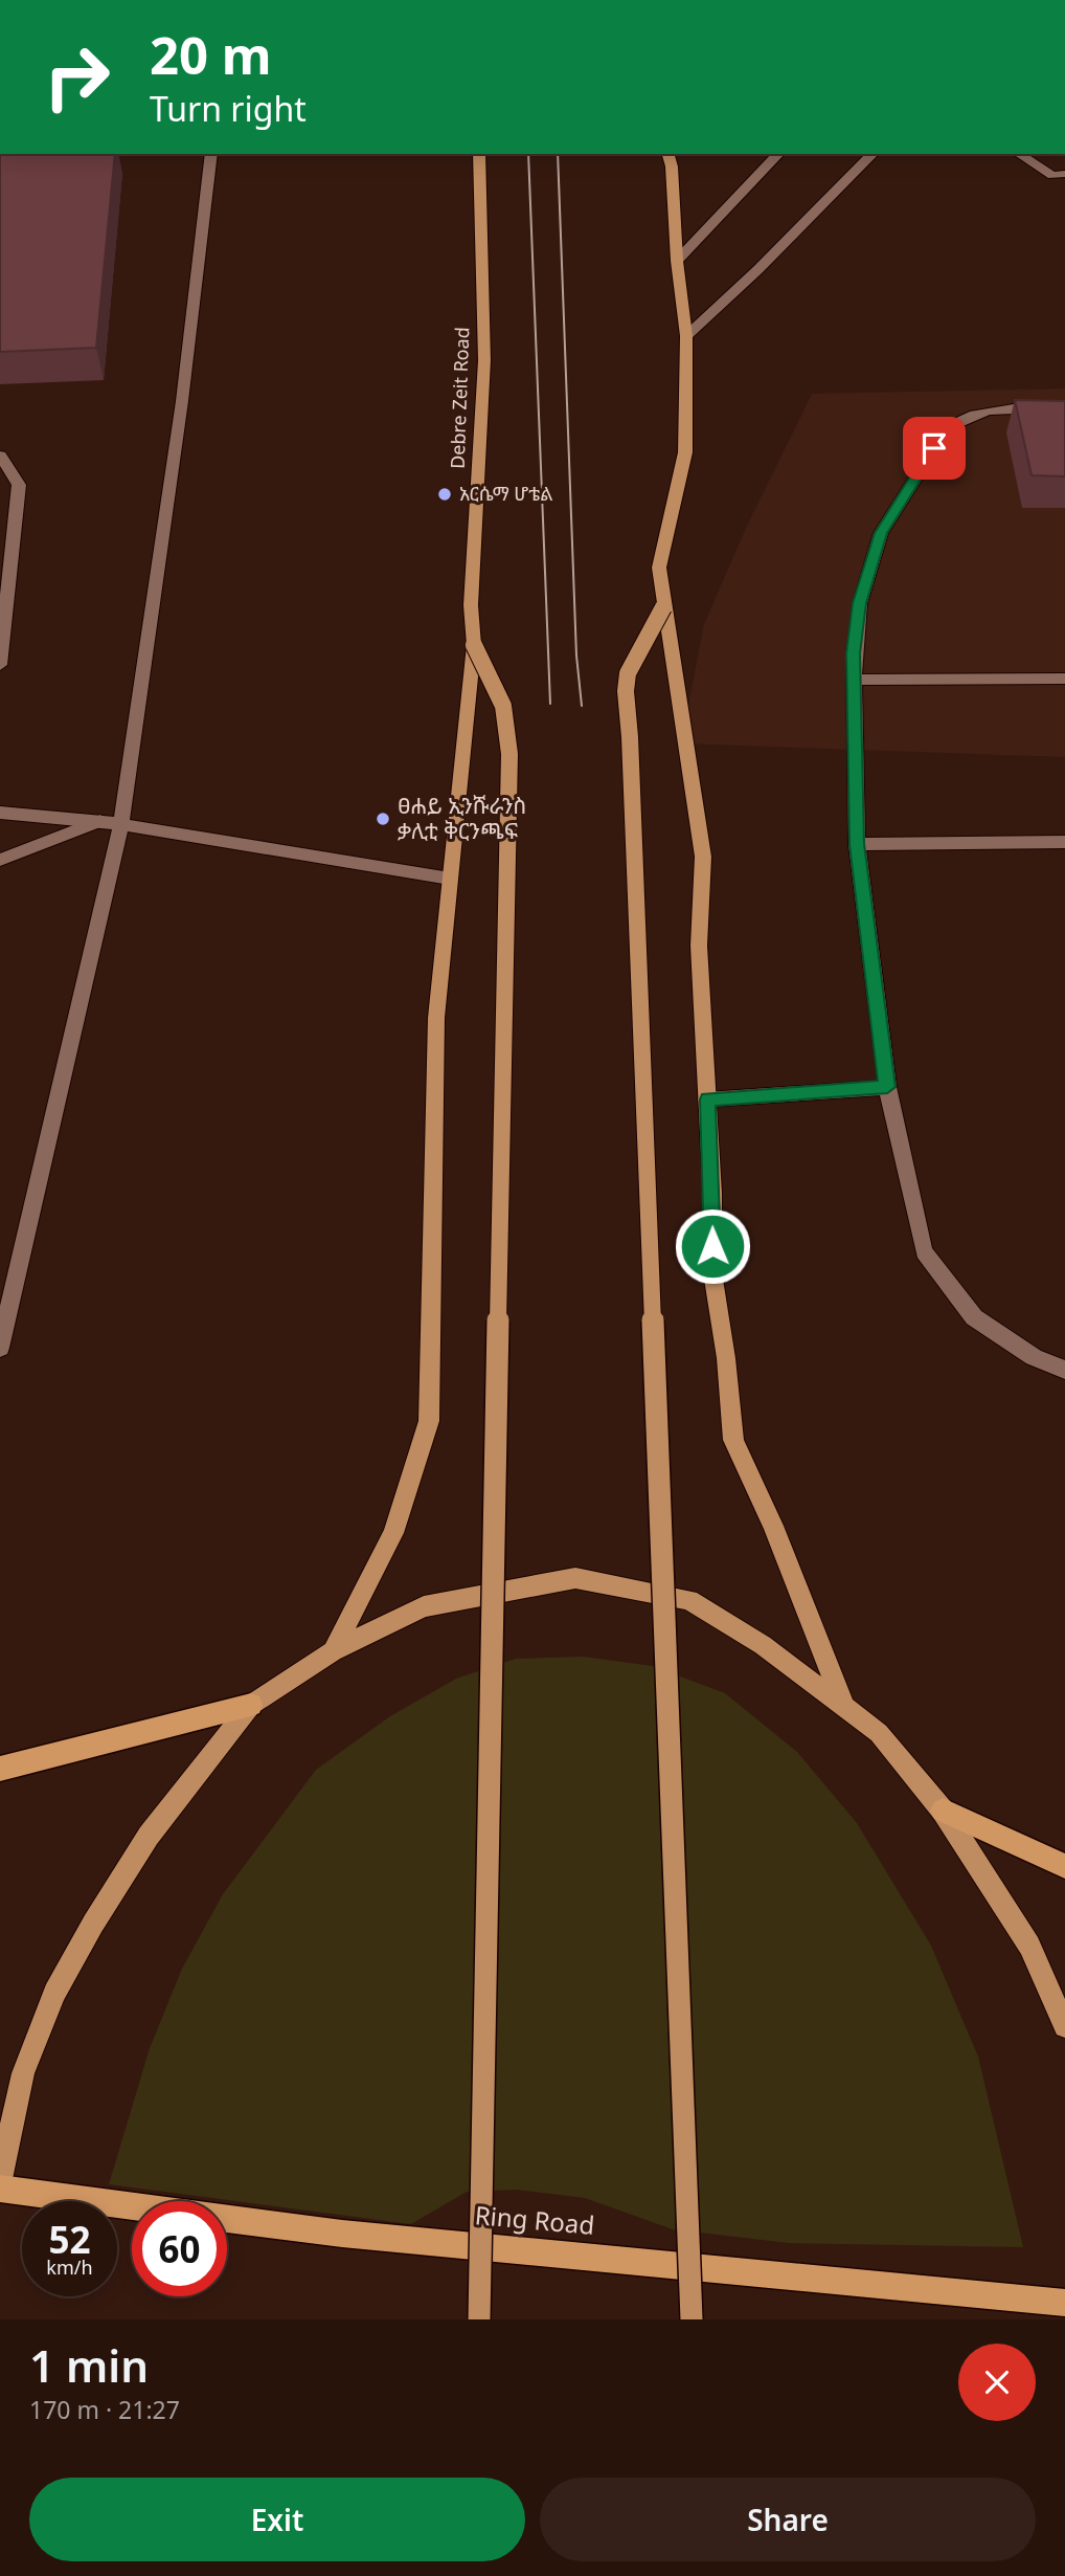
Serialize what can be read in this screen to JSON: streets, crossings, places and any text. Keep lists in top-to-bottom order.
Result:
{
  "streets": {
    "highway": ["Ring Road"],
    "main road": ["Debre Zeit Road"]
  },
  "places": ["አርሴማ ሆቴል", "ፀሐይ ኢንሹራንስ ቃሊቲ ቅርንጫፍ"],
  "page": {
    "turn": ["20 m", "Turn right"],
    "speed": "52 km/h",
    "limit": "60",
    "heading": ["1 min", "170 m · 21:27"],
    "buttons": ["Exit", "Share"]
  }
}
